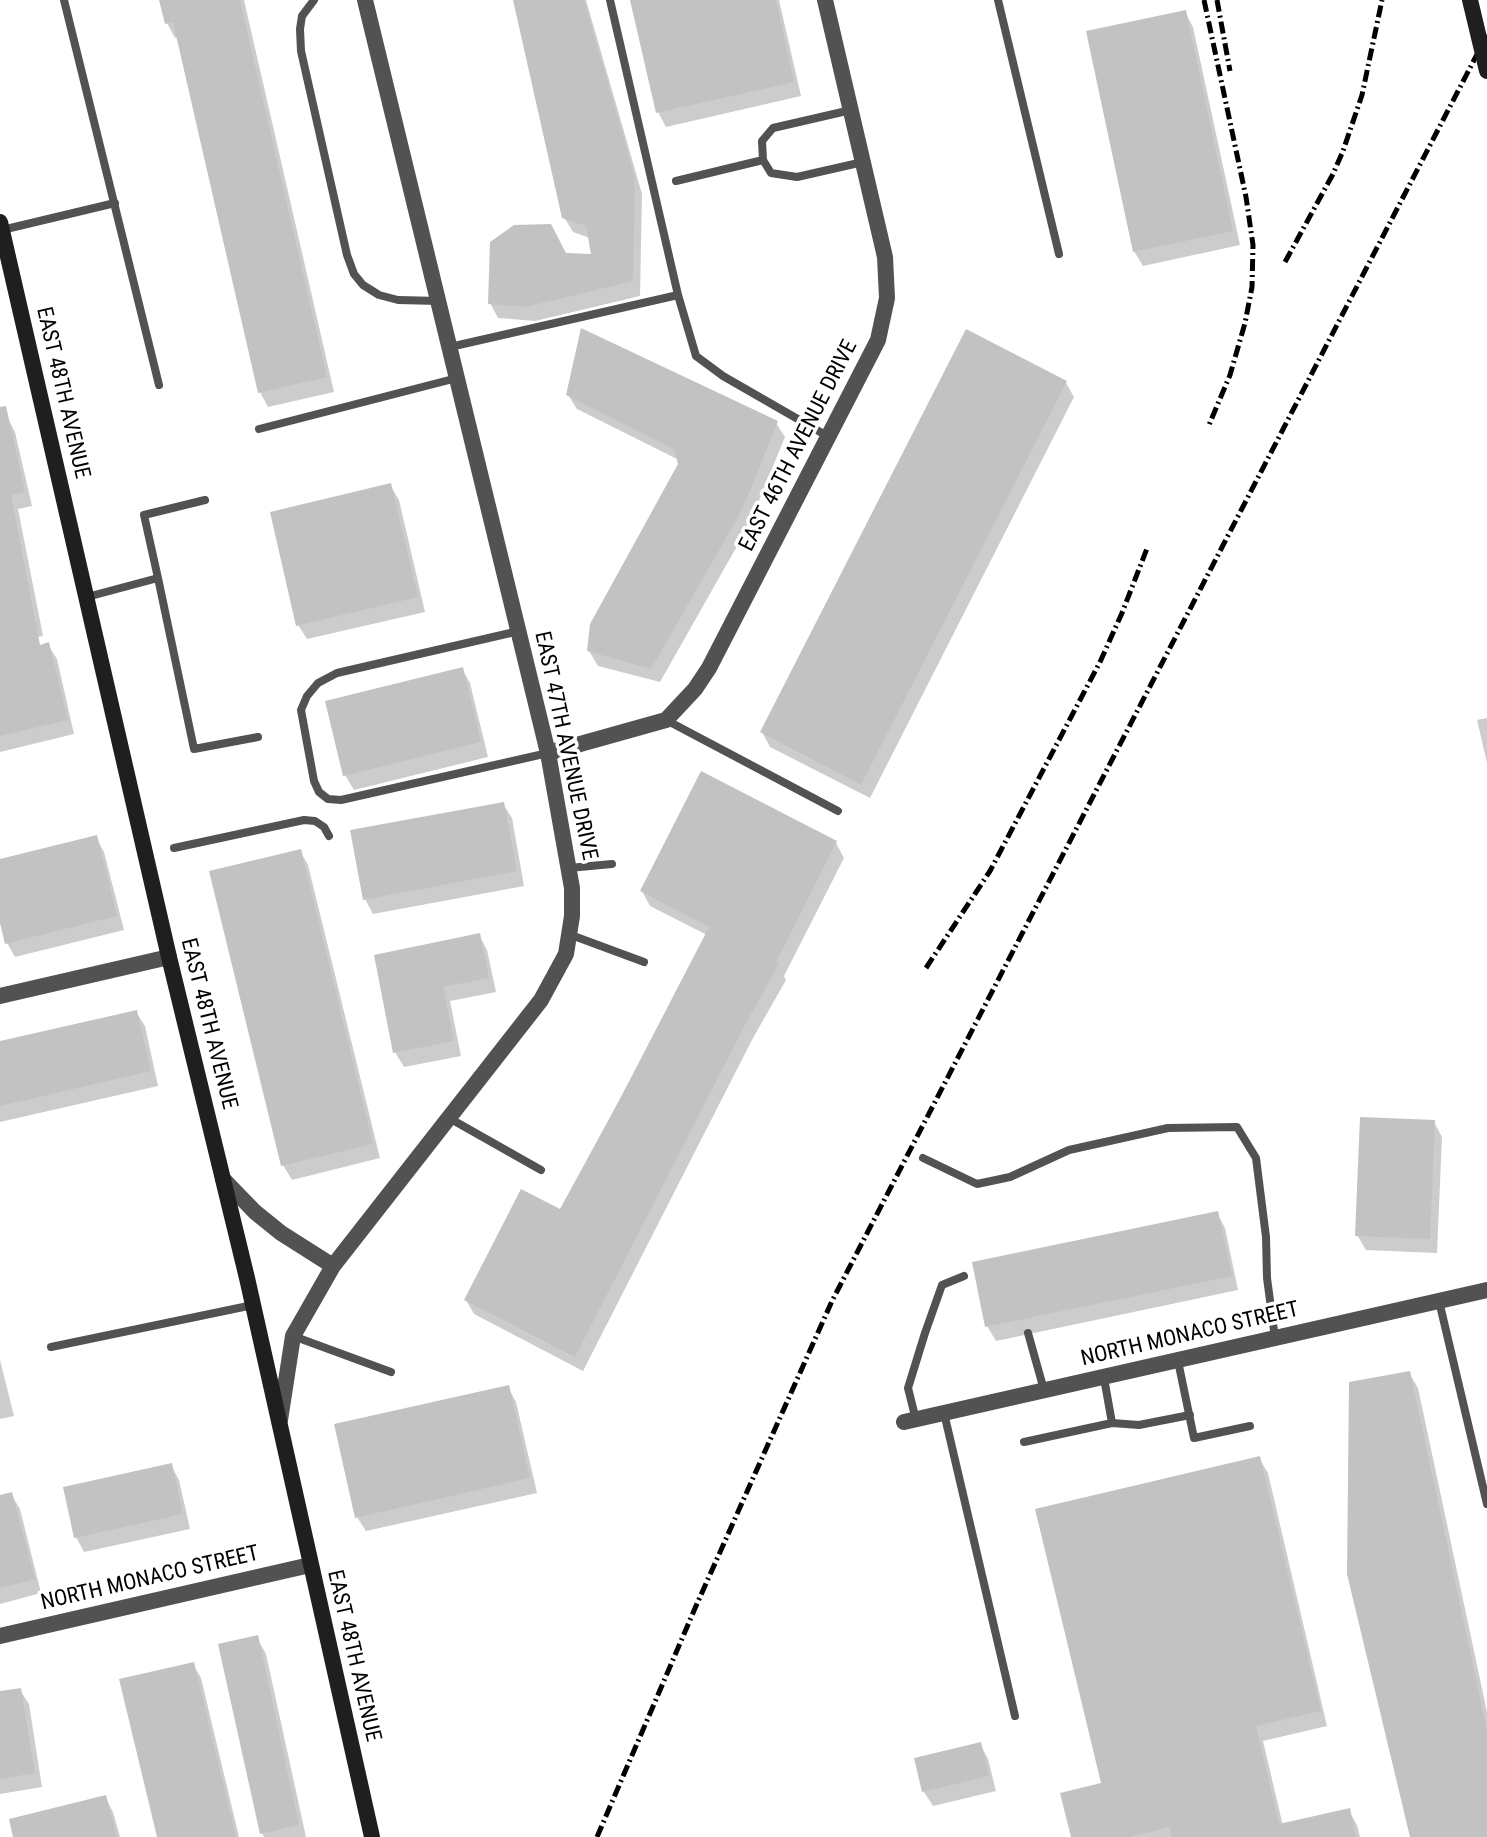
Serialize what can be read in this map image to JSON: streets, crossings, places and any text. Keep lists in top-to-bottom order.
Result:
{
  "streets": {
    "street": [
      "EAST 48TH AVENUE",
      "EAST 46TH AVENUE DRIVE",
      "EAST 47TH AVENUE DRIVE",
      "NORTH MONACO STREET"
    ]
  },
  "crossings": [
    ["EAST 48TH AVENUE", "EAST 47TH AVENUE DRIVE"],
    ["EAST 48TH AVENUE", "NORTH MONACO STREET"]
  ]
}
